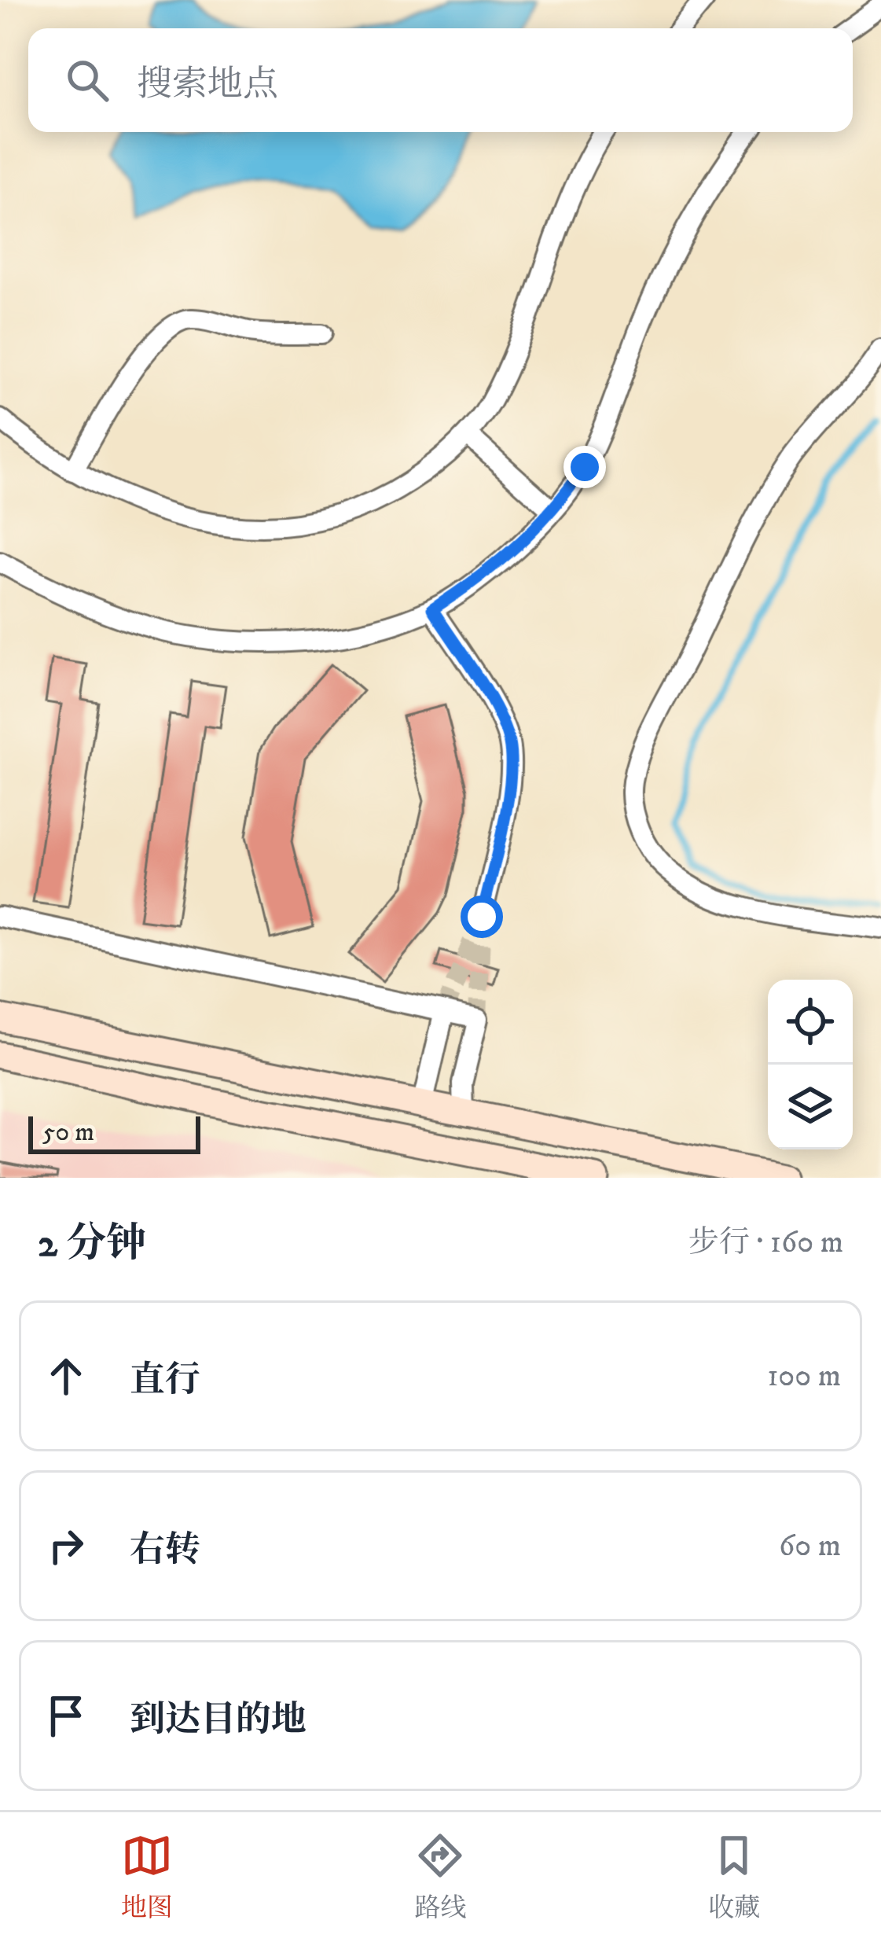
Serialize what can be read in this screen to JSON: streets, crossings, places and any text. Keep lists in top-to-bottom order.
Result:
{
  "scale_bar": "50 m",
  "page": {
    "search": "搜索地点",
    "scale": "50 m",
    "heading": ["2 分钟", "步行 · 160 m"],
    "list": [
      ["直行", "100 m"],
      ["右转", "60 m"],
      "到达目的地"
    ],
    "nav": ["地图", "路线", "收藏"]
  }
}
